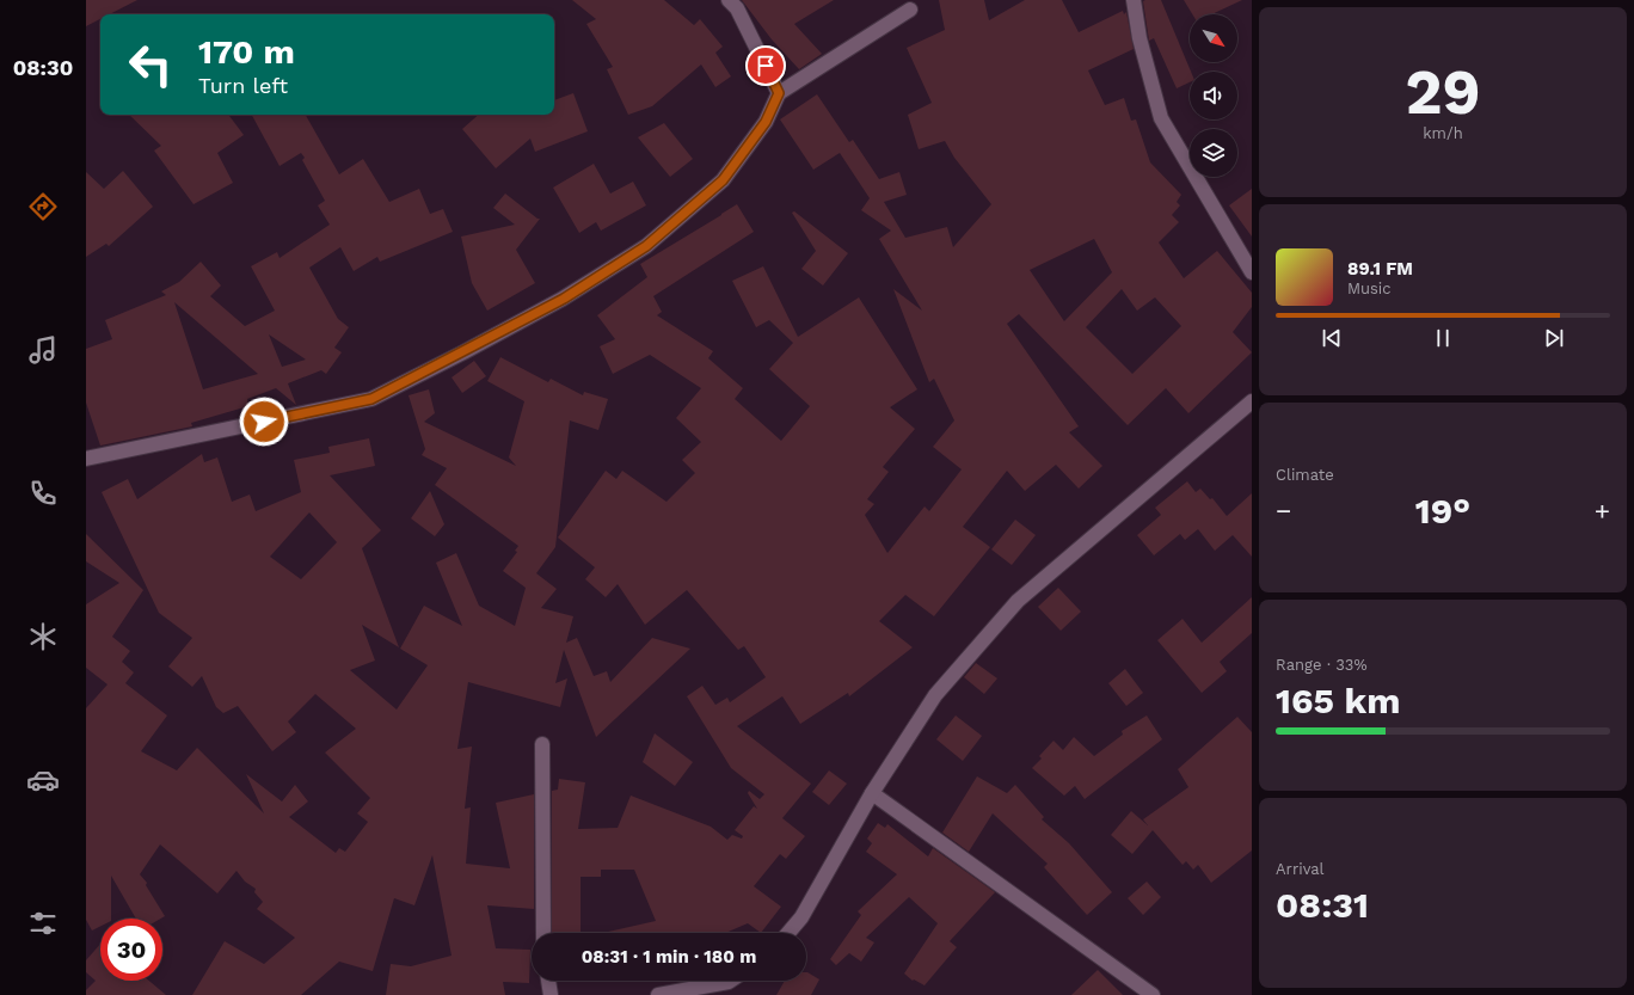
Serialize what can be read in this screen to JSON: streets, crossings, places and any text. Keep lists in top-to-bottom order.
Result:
{
  "north": "bottom right",
  "page": {
    "tabs": "08:30",
    "tile": [
      ["29", "km/h"],
      "Climate",
      ["Range · 33%", "165 km"],
      ["Arrival", "08:31"]
    ],
    "turn": ["170 m", "Turn left"],
    "song": ["89.1 FM", "Music"],
    "heat": ["−", "19°", "+"],
    "limit": "30",
    "trip": "08:31 · 1 min · 180 m"
  }
}
